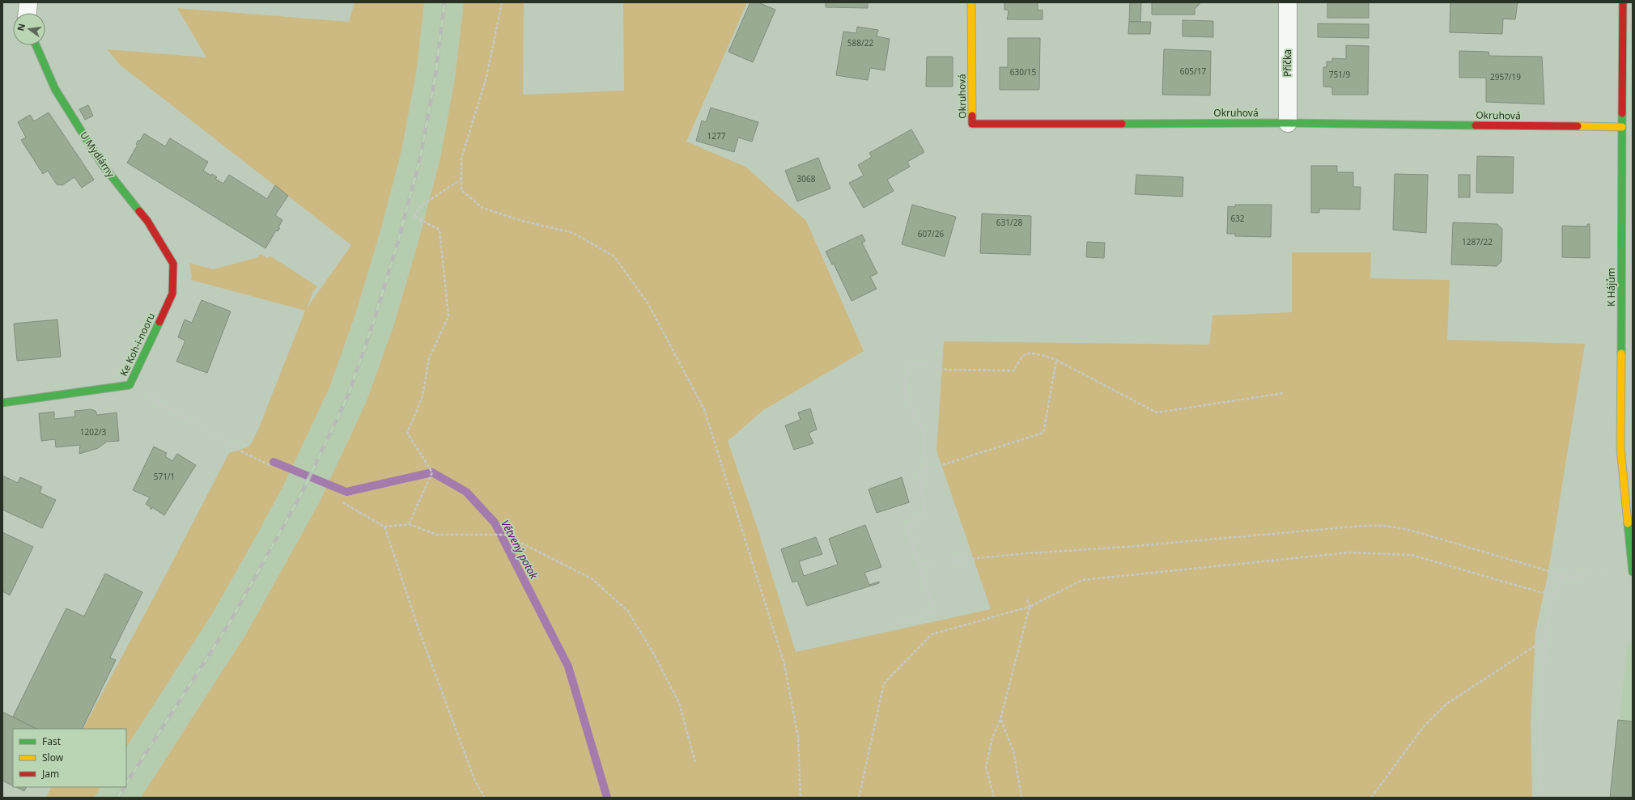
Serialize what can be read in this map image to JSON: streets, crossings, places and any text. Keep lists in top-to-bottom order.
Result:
{
  "streets": {
    "street": [
      "Příčka",
      "Okruhová",
      "U Mydlárny",
      "K Hájům",
      "Ke Koh-i-nooru"
    ]
  },
  "crossings": [
    ["Příčka", "Okruhová"],
    ["Okruhová", "K Hájům"],
    ["U Mydlárny", "Ke Koh-i-nooru"]
  ],
  "water": ["Větvený potok"],
  "house_numbers": [
    "588/22",
    "605/17",
    "630/15",
    "751/9",
    "2957/19",
    "1277",
    "3068",
    "632",
    "631/28",
    "607/26",
    "1287/22",
    "1202/3",
    "571/1"
  ],
  "legend": ["Fast", "Slow", "Jam"],
  "north": "left"
}
